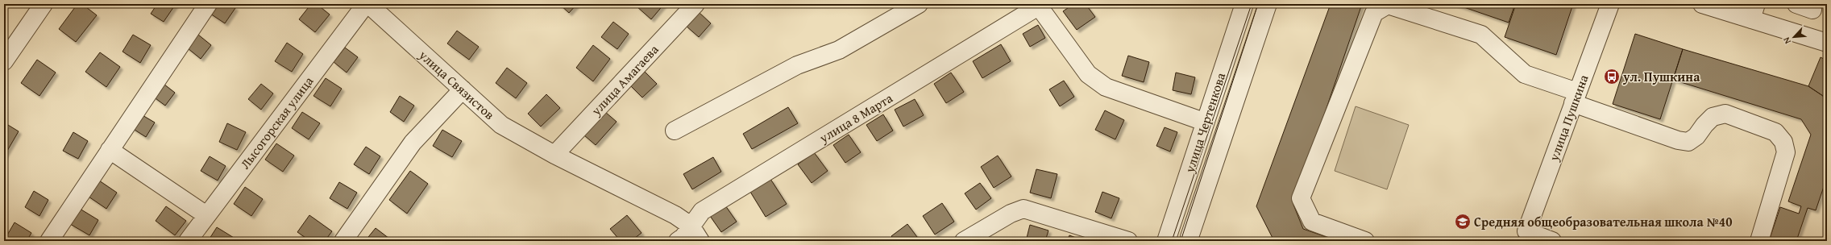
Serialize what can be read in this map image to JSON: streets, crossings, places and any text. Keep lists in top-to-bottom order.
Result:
{
  "streets": {
    "street": [
      "улица Амагаева",
      "улица Связистов",
      "улица 8 Марта",
      "улица Пушкина",
      "Лысогорская улица",
      "улица Чертенкова"
    ]
  },
  "crossings": [
    ["улица Амагаева", "улица Связистов"],
    ["улица Связистов", "улица 8 Марта"],
    ["улица Связистов", "Лысогорская улица"]
  ],
  "places": {
    "bus stop": ["ул. Пушкина"],
    "school or university": ["Средняя общеобразовательная школа №40"]
  },
  "north": "bottom left"
}
